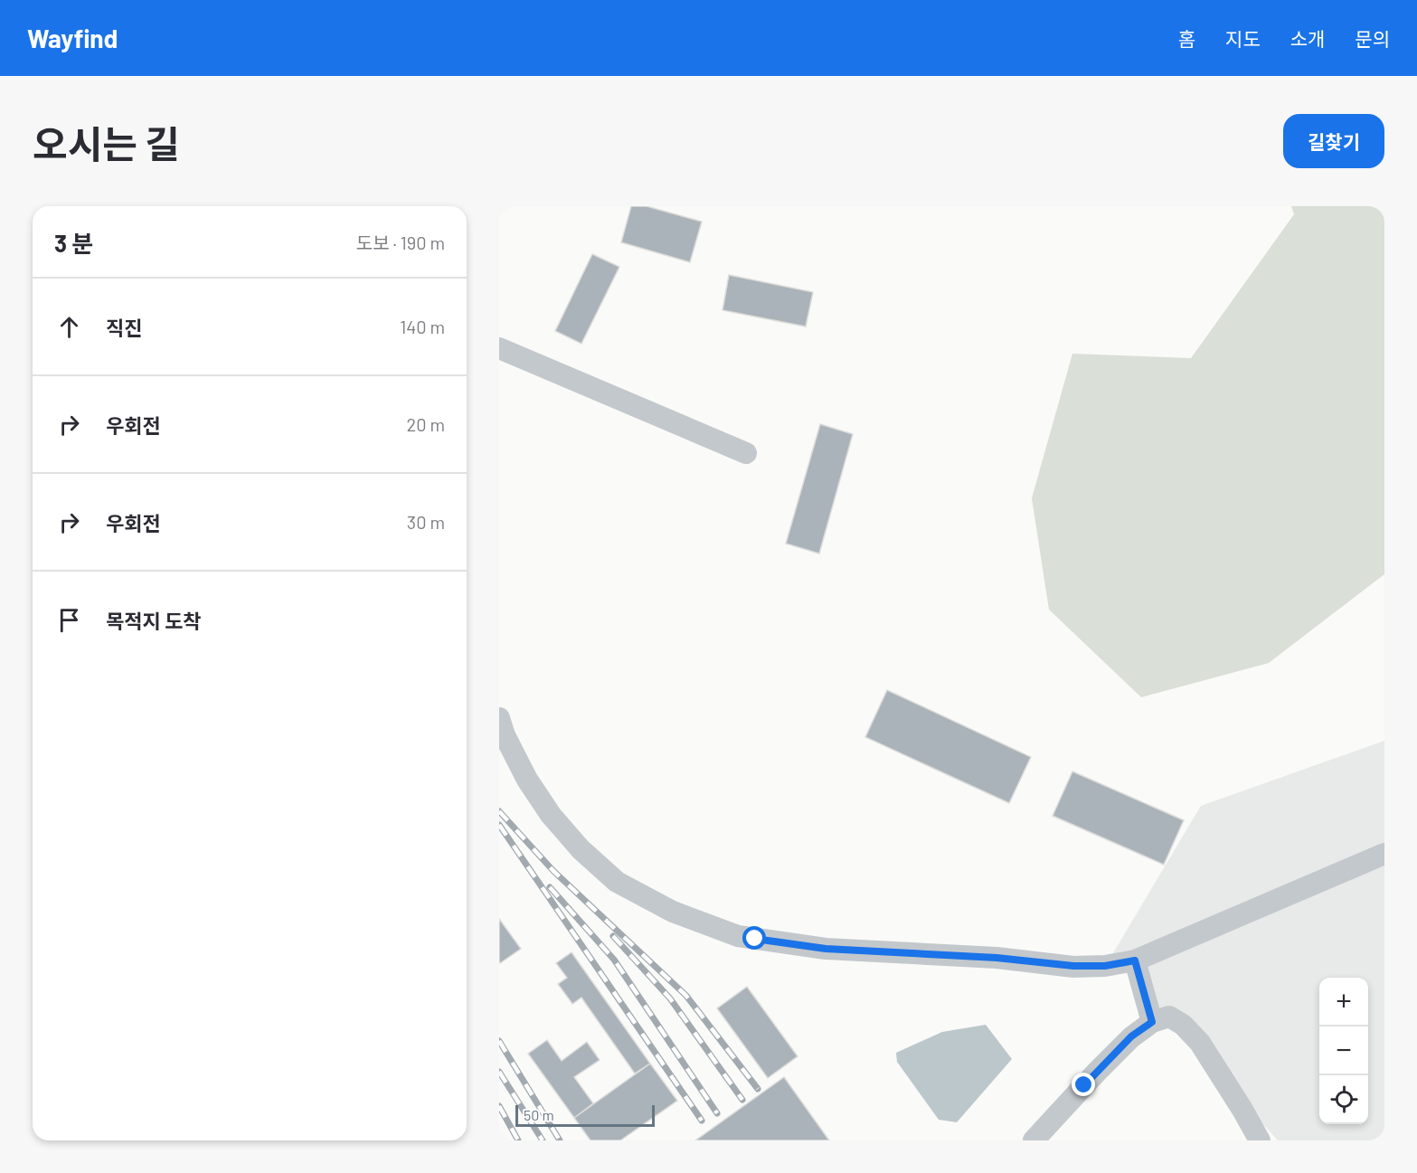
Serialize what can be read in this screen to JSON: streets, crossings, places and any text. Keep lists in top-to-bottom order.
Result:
{
  "scale_bar": "50 m",
  "page": {
    "header": "Wayfind",
    "nav": [
      "홈",
      "지도",
      "소개",
      "문의"
    ],
    "title": "오시는 길",
    "buttons": "길찾기",
    "heading": ["3 분", "도보 · 190 m"],
    "list": [
      ["직진", "140 m"],
      ["우회전", "20 m"],
      ["우회전", "30 m"],
      "목적지 도착"
    ],
    "map_buttons": ["+", "−"],
    "scale": "50 m"
  }
}
